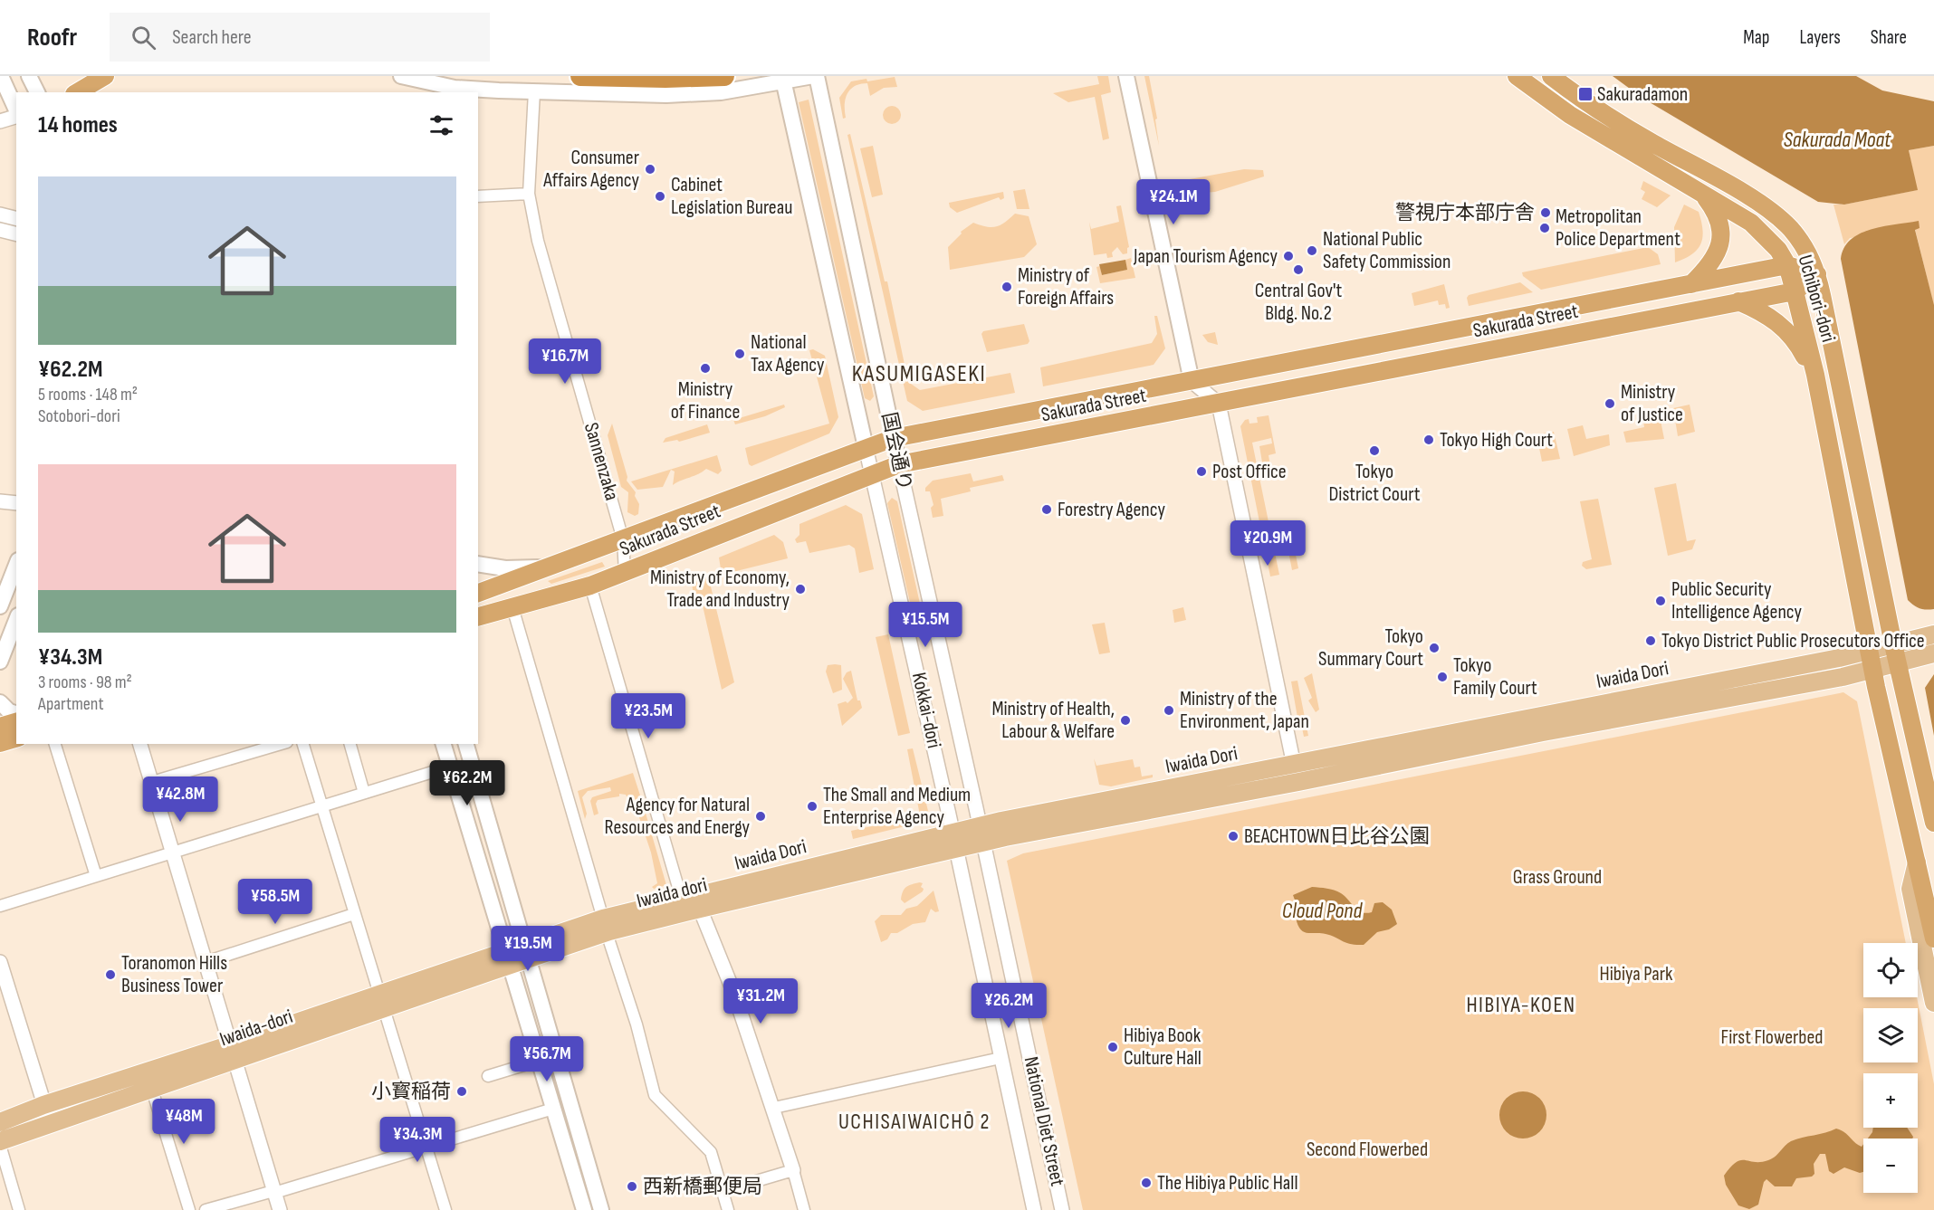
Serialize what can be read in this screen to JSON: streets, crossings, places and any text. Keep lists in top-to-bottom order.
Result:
{
  "streets": {
    "highway": ["Uchibori-dori", "Sakurada Street"],
    "main road": [
      "国会通り",
      "Iwaida Dori",
      "Iwaida dori",
      "Iwaida-dori"
    ],
    "street": ["Sannenzaka", "Kokkai-dori", "National Diet Street"]
  },
  "crossings": [
    ["Uchibori-dori", "Sakurada Street"],
    ["Uchibori-dori", "Iwaida Dori"],
    ["Sakurada Street", "国会通り"],
    ["Sakurada Street", "Sannenzaka"],
    ["Sakurada Street", "Kokkai-dori"],
    ["国会通り", "Iwaida Dori"],
    ["国会通り", "Kokkai-dori"],
    ["国会通り", "National Diet Street"],
    ["Iwaida Dori", "Kokkai-dori"],
    ["Iwaida Dori", "Iwaida dori"],
    ["Iwaida Dori", "National Diet Street"],
    ["Kokkai-dori", "Iwaida dori"],
    ["Kokkai-dori", "National Diet Street"],
    ["Iwaida dori", "Iwaida-dori"],
    ["Iwaida dori", "National Diet Street"]
  ],
  "districts": ["KASUMIGASEKI", "HIBIYA-KOEN", "UCHISAIWAICHŌ 2"],
  "water": ["Sakurada Moat", "Cloud Pond"],
  "parks": [
    "Grass Ground",
    "Hibiya Park",
    "First Flowerbed",
    "Second Flowerbed"
  ],
  "places": {
    "transit": ["Sakuradamon"],
    "other": [
      "Consumer Affairs Agency",
      "Cabinet Legislation Bureau",
      "警視庁本部庁舎",
      "Metropolitan Police Department",
      "National Public Safety Commission",
      "Japan Tourism Agency",
      "Central Gov't Bldg. No.2",
      "Ministry of Foreign Affairs",
      "National Tax Agency",
      "Ministry of Finance",
      "Ministry of Justice",
      "Tokyo High Court",
      "Tokyo District Court",
      "Post Office",
      "Forestry Agency",
      "Ministry of Economy, Trade and Industry",
      "Public Security Intelligence Agency",
      "Tokyo District Public Prosecutors Office",
      "Tokyo Summary Court",
      "Tokyo Family Court",
      "Ministry of the Environment, Japan",
      "Ministry of Health, Labour & Welfare",
      "The Small and Medium Enterprise Agency",
      "Agency for Natural Resources and Energy",
      "BEACHTOWN日比谷公園",
      "Toranomon Hills Business Tower",
      "Hibiya Book Culture Hall",
      "小寳稲荷",
      "The Hibiya Public Hall",
      "西新橋郵便局"
    ]
  },
  "page": {
    "header": "Roofr",
    "search": "Search here",
    "nav": ["Map", "Layers", "Share"],
    "heading": "14 homes",
    "list": [
      {
        "name": "¥62.2M",
        "note": "5 rooms · 148 m² · Sotobori-dori"
      },
      {
        "name": "¥34.3M",
        "note": "3 rooms · 98 m² · Apartment"
      }
    ],
    "price": [
      "¥24.1M",
      "¥16.7M",
      "¥20.9M",
      "¥15.5M",
      "¥23.5M",
      "¥62.2M",
      "¥42.8M",
      "¥58.5M",
      "¥19.5M",
      "¥31.2M",
      "¥26.2M",
      "¥56.7M",
      "¥48M",
      "¥34.3M"
    ],
    "map_buttons": ["+", "−"]
  }
}
